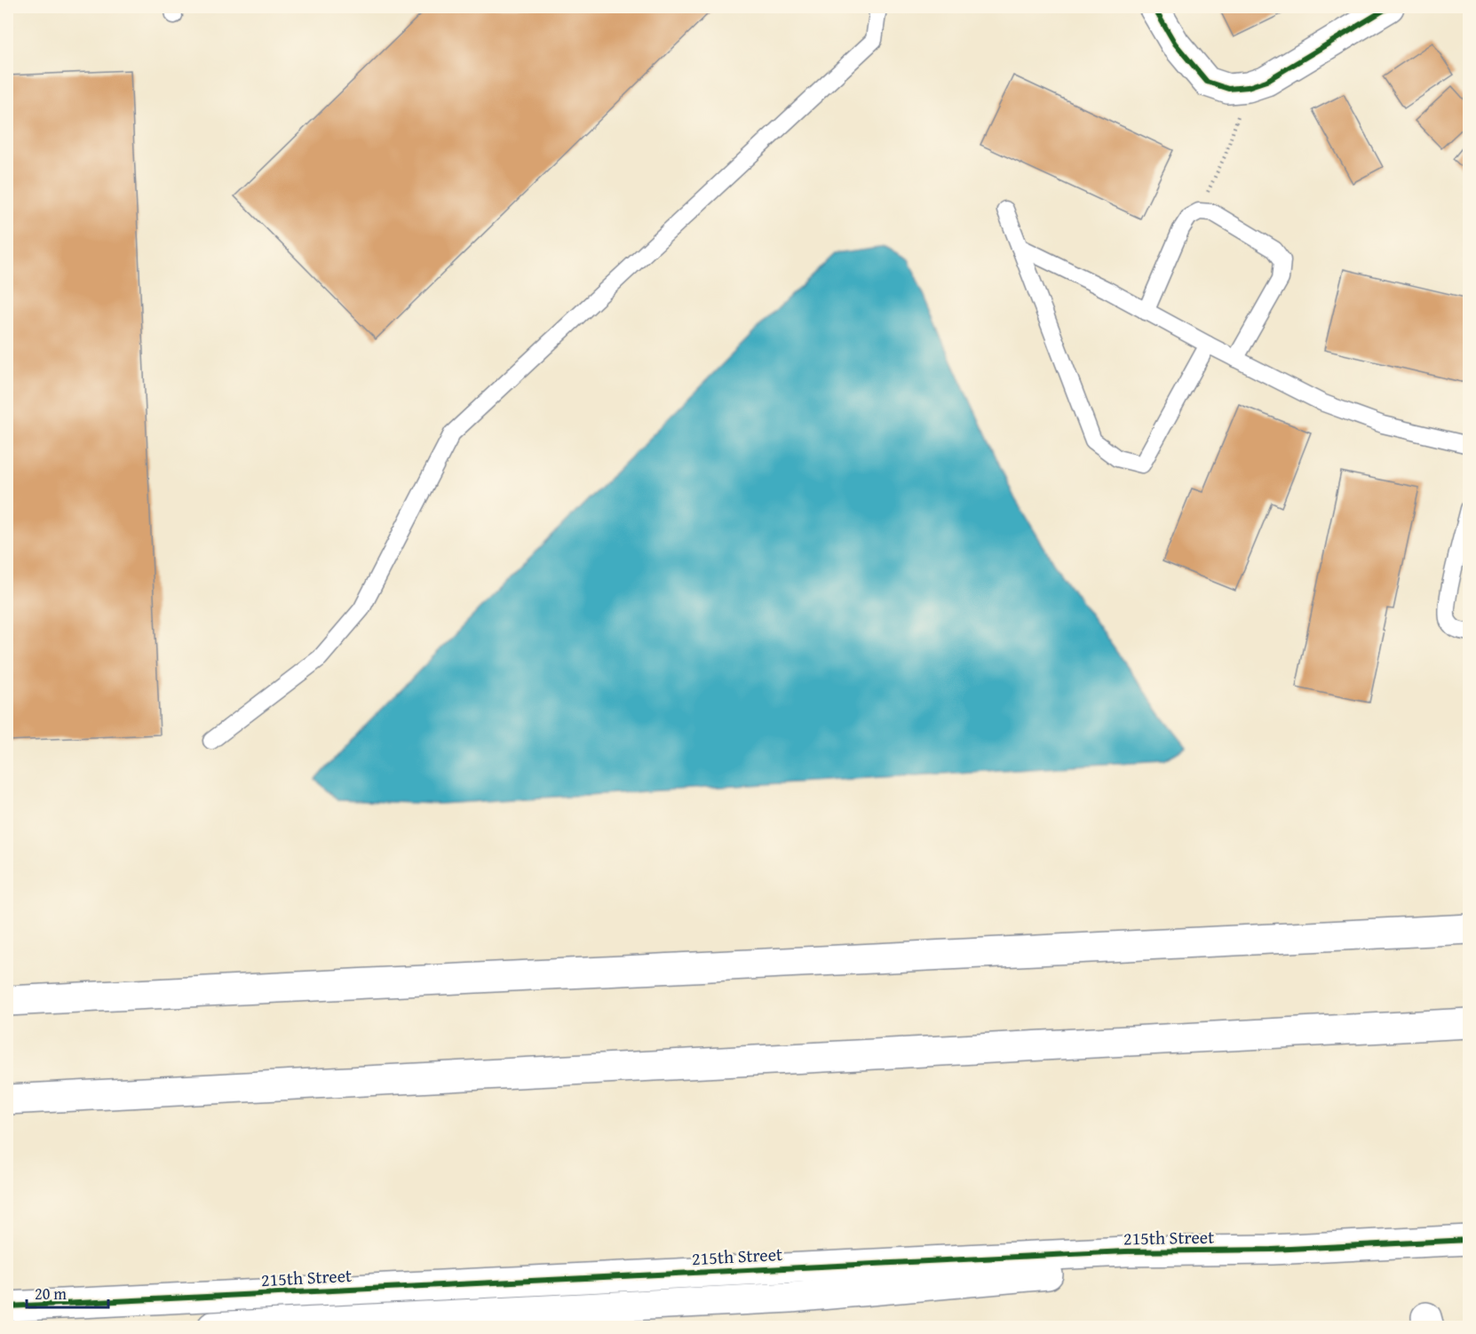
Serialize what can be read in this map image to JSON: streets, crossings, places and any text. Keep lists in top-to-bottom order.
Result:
{
  "streets": {
    "main road": ["215th Street"]
  },
  "scale_bar": "20 m"
}
